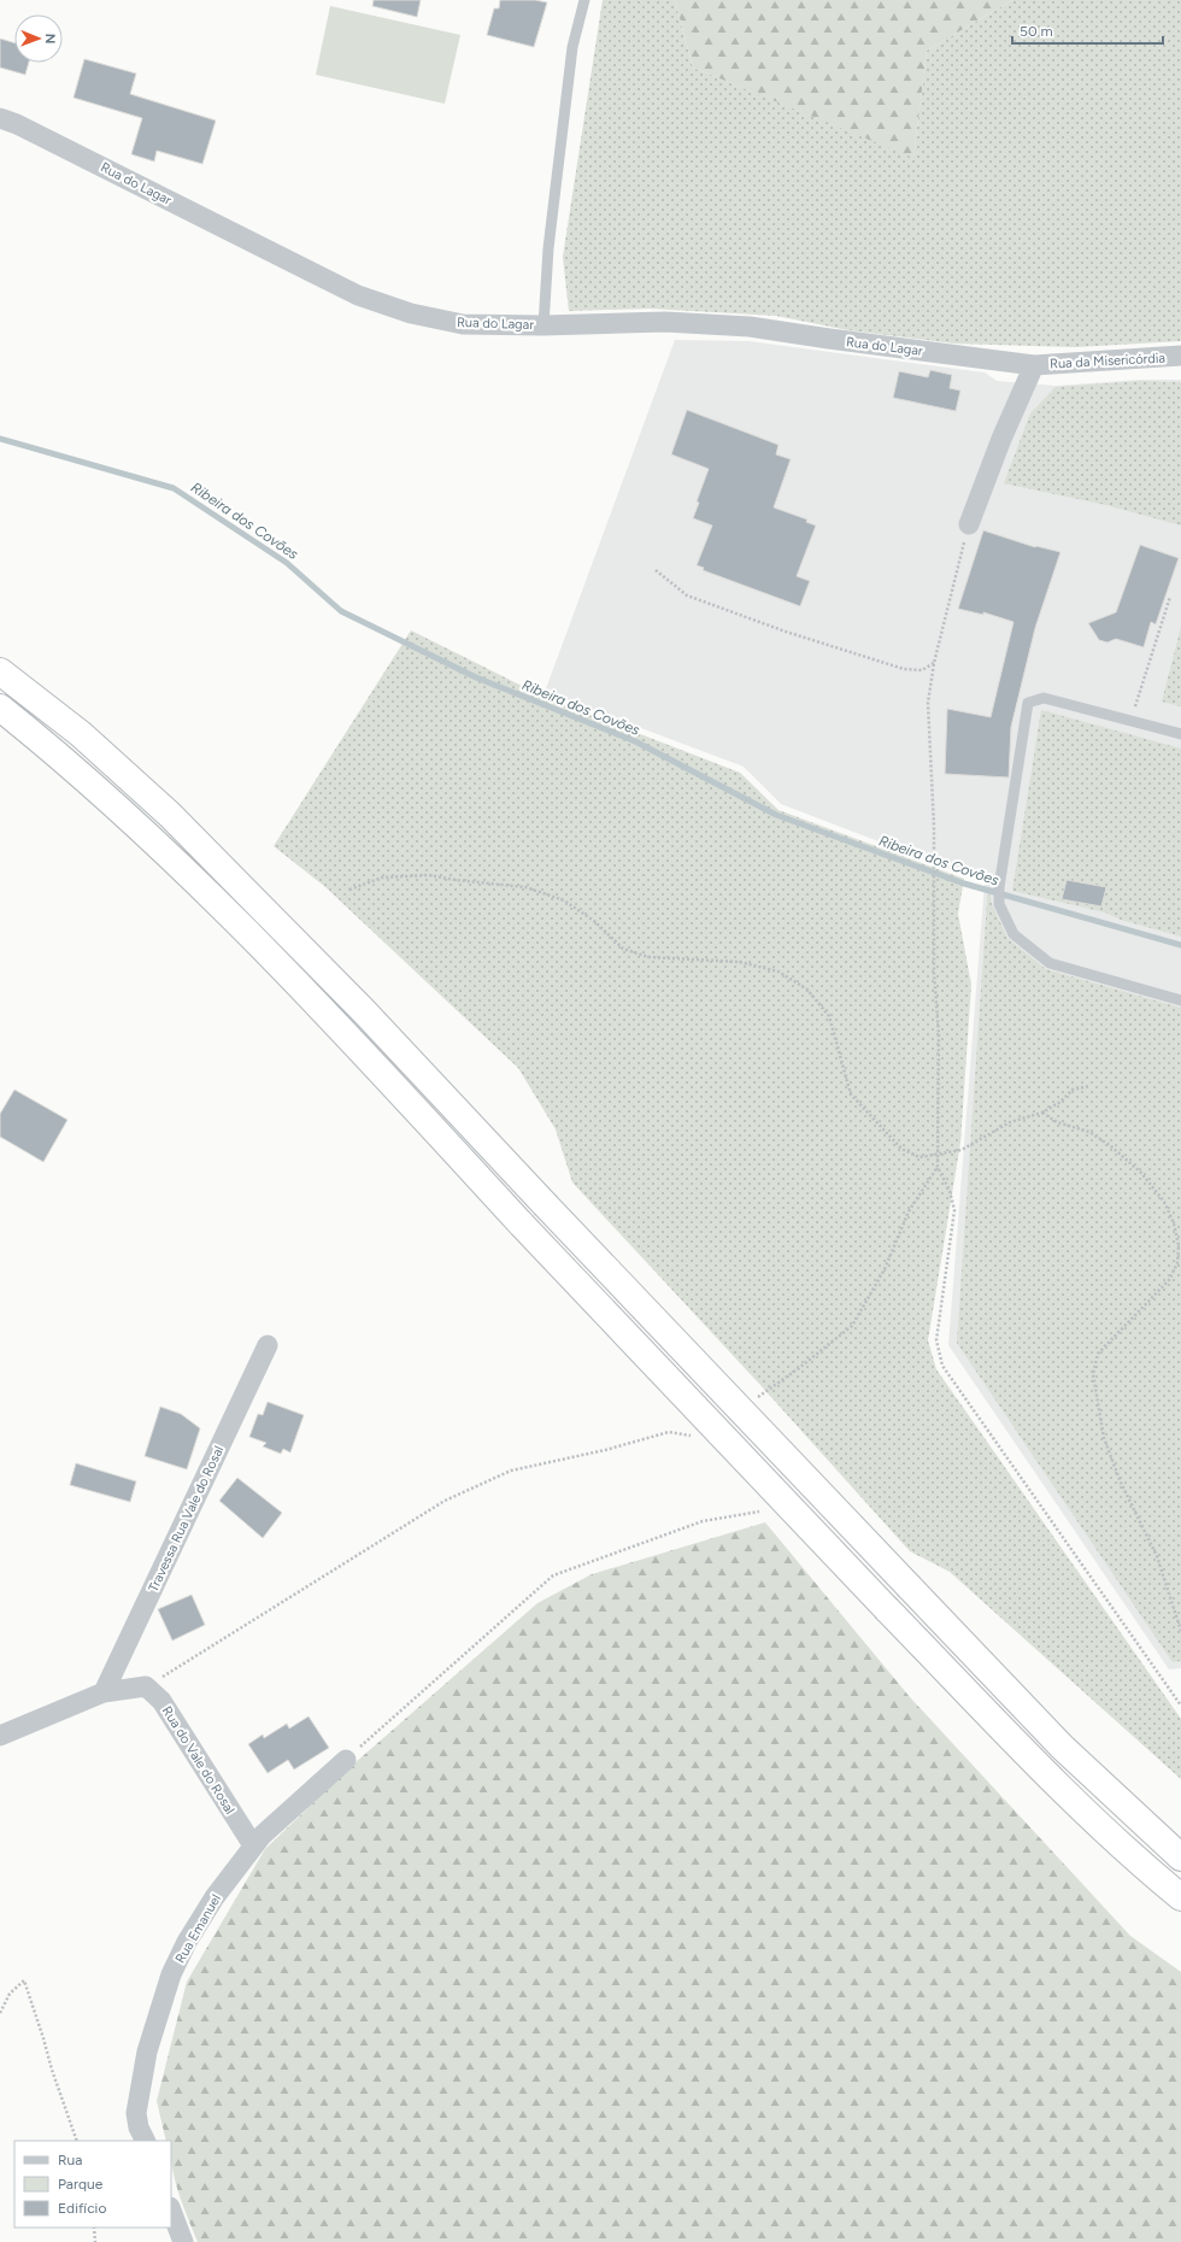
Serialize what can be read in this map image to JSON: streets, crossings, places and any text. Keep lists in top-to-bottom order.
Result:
{
  "streets": {
    "street": [
      "Rua do Lagar",
      "Rua da Misericórdia",
      "Travessa Rua Vale do Rosal",
      "Rua do Vale do Rosal",
      "Rua Emanuel"
    ]
  },
  "crossings": [
    ["Rua do Lagar", "Rua da Misericórdia"],
    ["Rua do Vale do Rosal", "Rua Emanuel"]
  ],
  "water": ["Ribeira dos Covões"],
  "legend": ["Rua", "Parque", "Edifício"],
  "scale_bar": "50 m",
  "north": "right"
}
